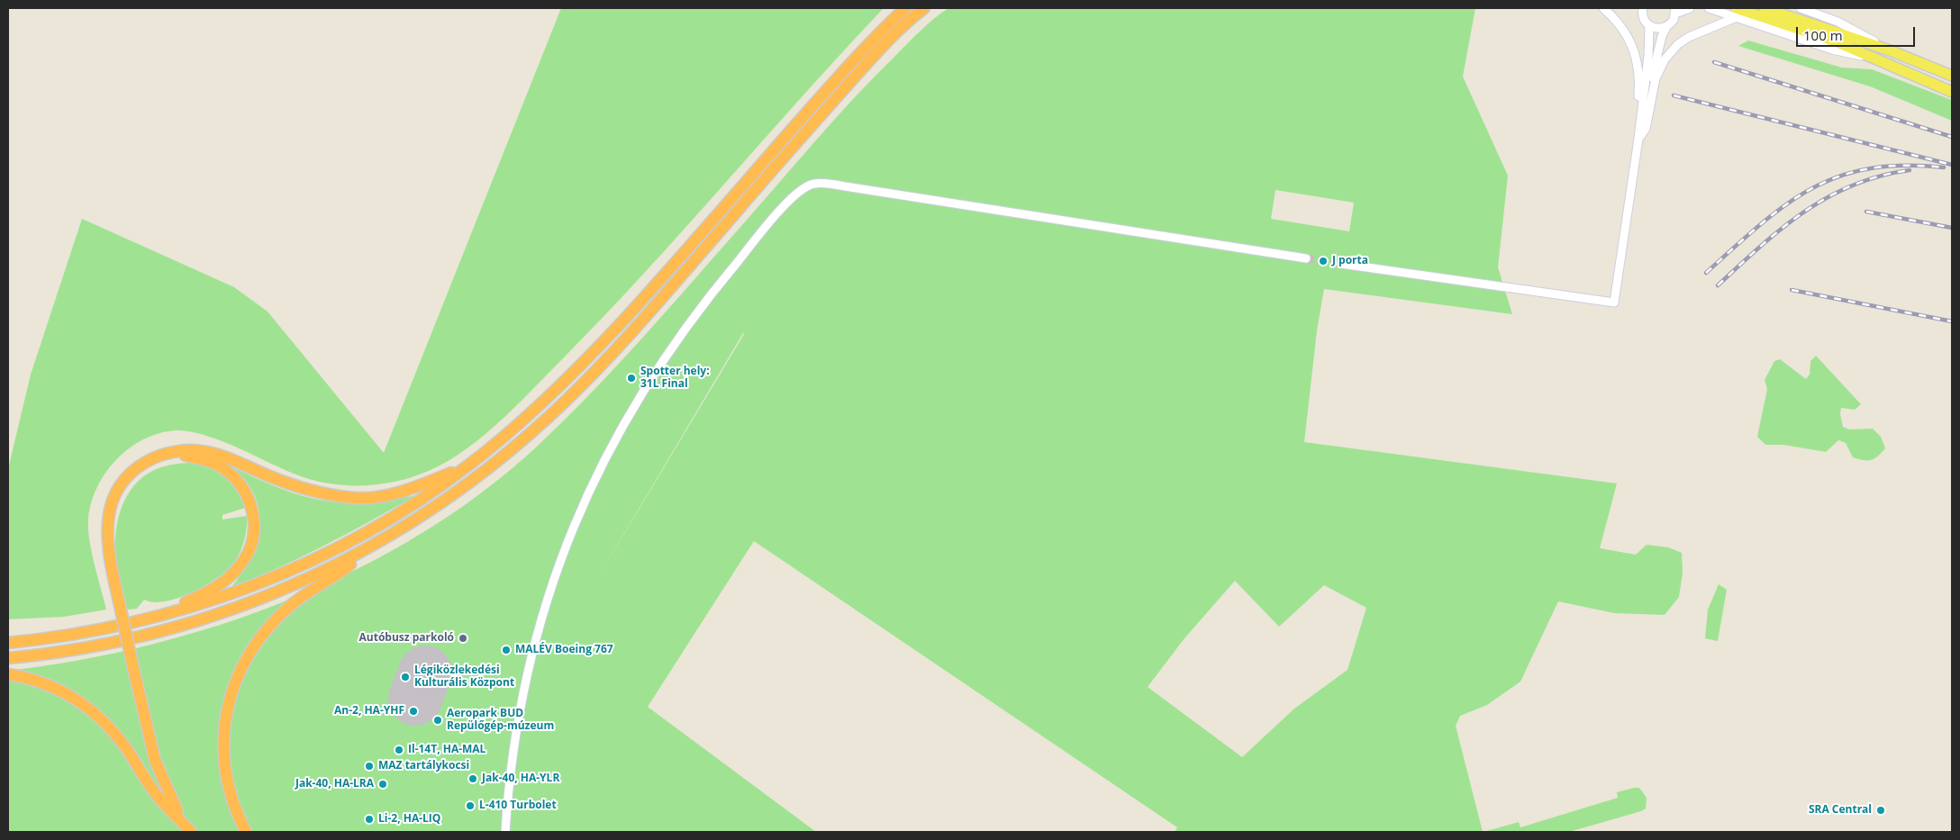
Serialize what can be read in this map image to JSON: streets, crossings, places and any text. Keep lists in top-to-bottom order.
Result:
{
  "places": [
    "J porta",
    "Spotter hely: 31L Final",
    "Autóbusz parkoló",
    "MALÉV Boeing 767",
    "Légiközlekedési Kulturális Központ",
    "An-2, HA-YHF",
    "Aeropark BUD Repülőgép-múzeum",
    "Il-14T, HA-MAL",
    "MAZ tartálykocsi",
    "Jak-40, HA-YLR",
    "Jak-40, HA-LRA",
    "L-410 Turbolet",
    "SRA Central",
    "Li-2, HA-LIQ"
  ],
  "scale_bar": "100 m"
}
